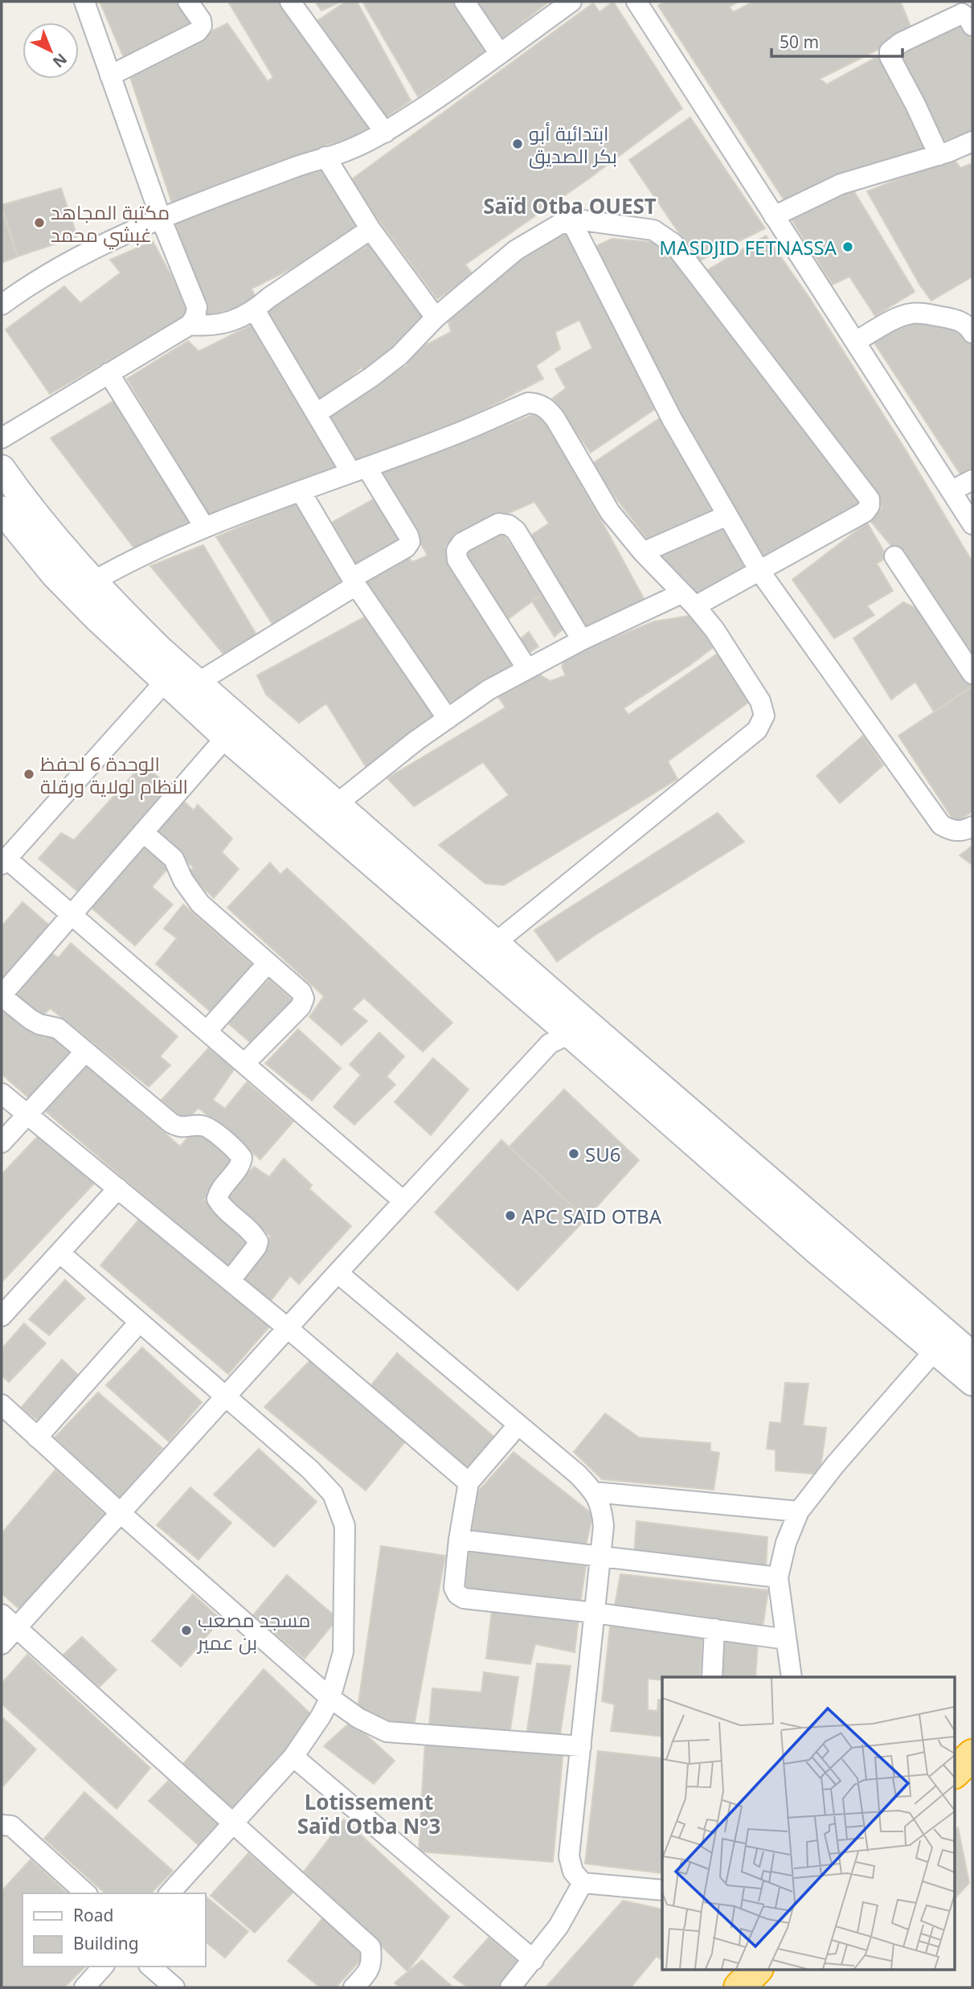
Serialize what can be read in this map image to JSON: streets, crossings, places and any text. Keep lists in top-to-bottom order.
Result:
{
  "districts": ["Saïd Otba OUEST", "Lotissement Saïd Otba N°3"],
  "places": [
    "ابتدائية أبو بكر الصديق",
    "مكتبة المجاهد غبشي محمد",
    "MASDJID FETNASSA",
    "الوحدة 6 لحفظ النظام لولاية ورقلة",
    "SU6",
    "APC SAID OTBA",
    "مسجد مصعب بن عمير"
  ],
  "legend": ["Road", "Building"],
  "scale_bar": "50 m",
  "north": "bottom right"
}
